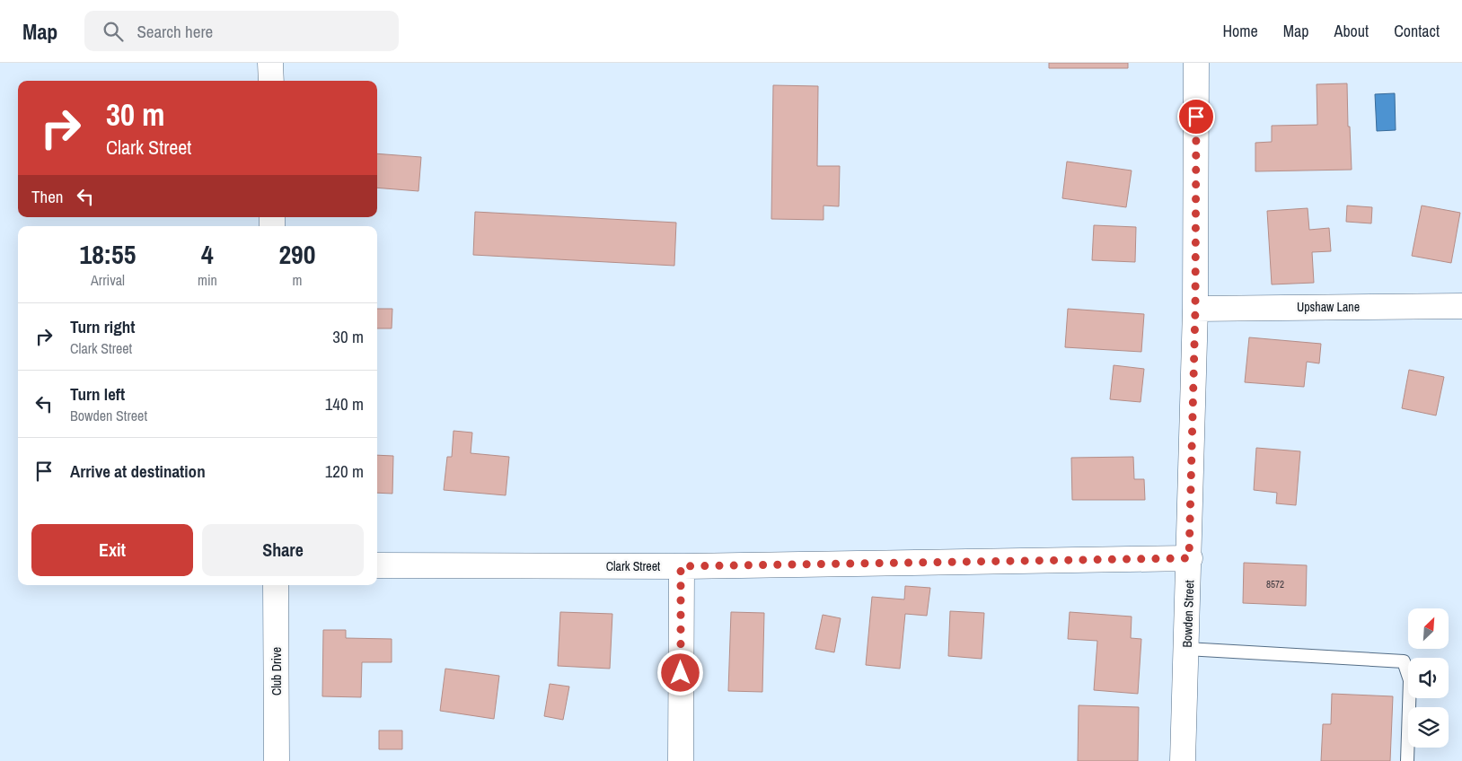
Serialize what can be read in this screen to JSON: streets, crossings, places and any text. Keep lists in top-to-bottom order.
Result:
{
  "streets": {
    "street": [
      "Upshaw Lane",
      "Clark Street",
      "Bowden Street",
      "Club Drive"
    ]
  },
  "crossings": [
    ["Upshaw Lane", "Bowden Street"],
    ["Clark Street", "Bowden Street"]
  ],
  "house_numbers": ["8572"],
  "north": "top right",
  "page": {
    "header": "Map",
    "search": "Search here",
    "nav": [
      "Home",
      "Map",
      "About",
      "Contact"
    ],
    "turn": ["30 m", "Clark Street"],
    "then": "Then",
    "eta": [
      "18:55",
      "Arrival",
      "4",
      "min",
      "290",
      "m"
    ],
    "list": [
      {
        "name": "Turn right",
        "note": "Clark Street",
        "value": "30 m"
      },
      {
        "name": "Turn left",
        "note": "Bowden Street",
        "value": "140 m"
      },
      {
        "name": "Arrive at destination",
        "value": "120 m"
      }
    ],
    "buttons": ["Exit", "Share"]
  }
}
